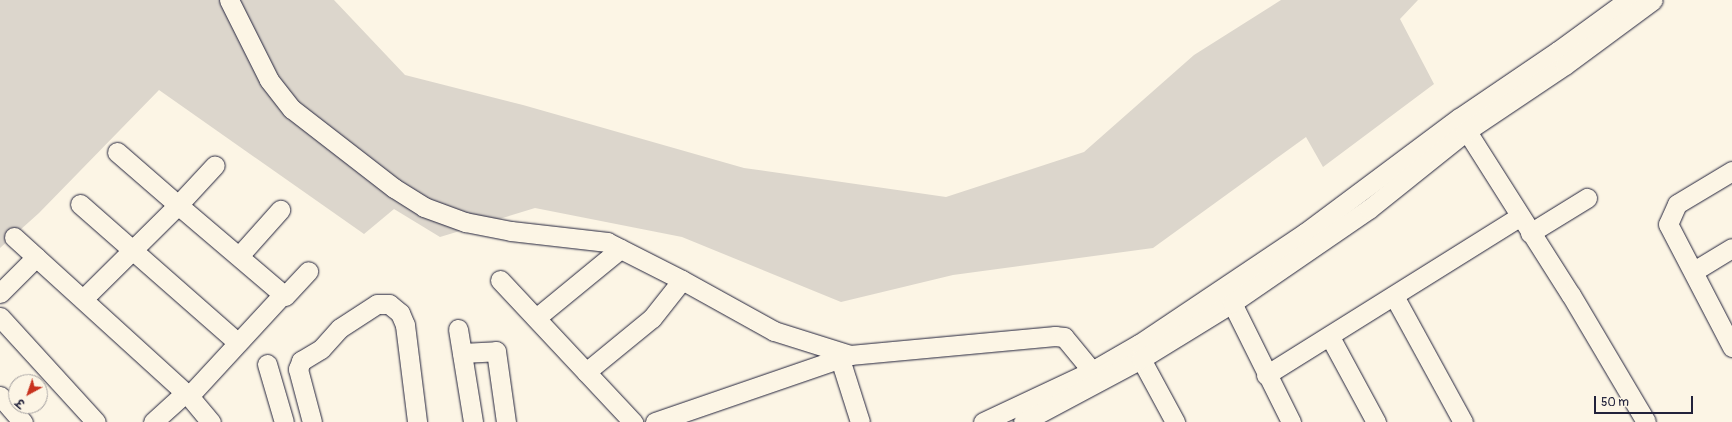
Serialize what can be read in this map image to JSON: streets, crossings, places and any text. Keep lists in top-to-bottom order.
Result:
{
  "scale_bar": "50 m",
  "north": "bottom left"
}
